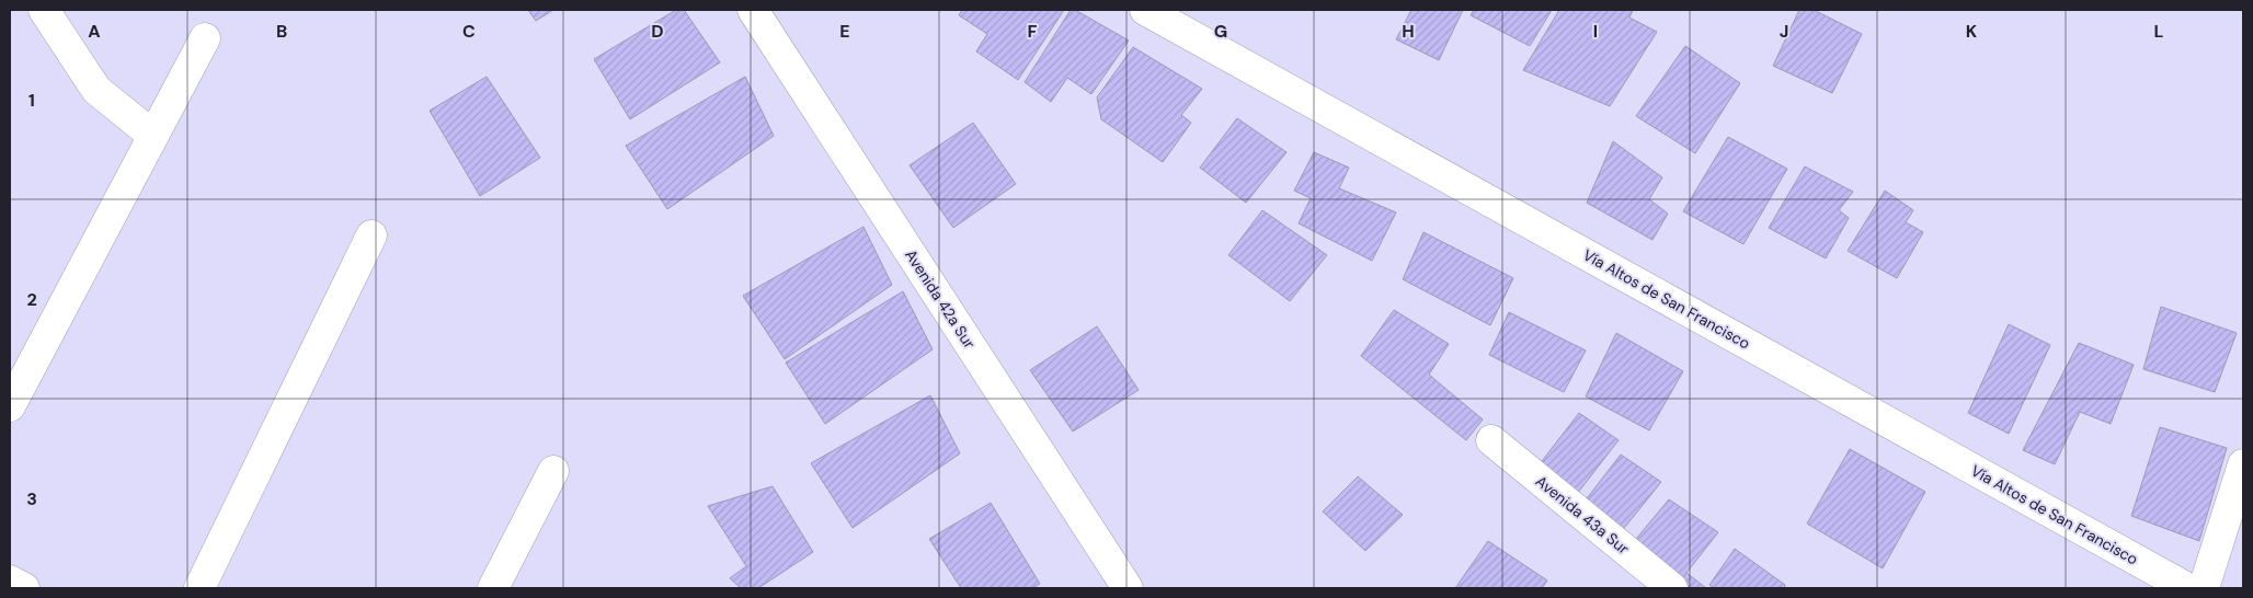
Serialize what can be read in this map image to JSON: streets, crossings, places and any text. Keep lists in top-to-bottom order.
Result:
{
  "streets": {
    "street": ["Avenida 42a Sur", "Vía Altos de San Francisco", "Avenida 43a Sur"]
  },
  "grid": {
    "columns": [
      "A",
      "B",
      "C",
      "D",
      "E",
      "F",
      "G",
      "H",
      "I",
      "J",
      "K",
      "L"
    ],
    "rows": ["1", "2", "3"]
  }
}
